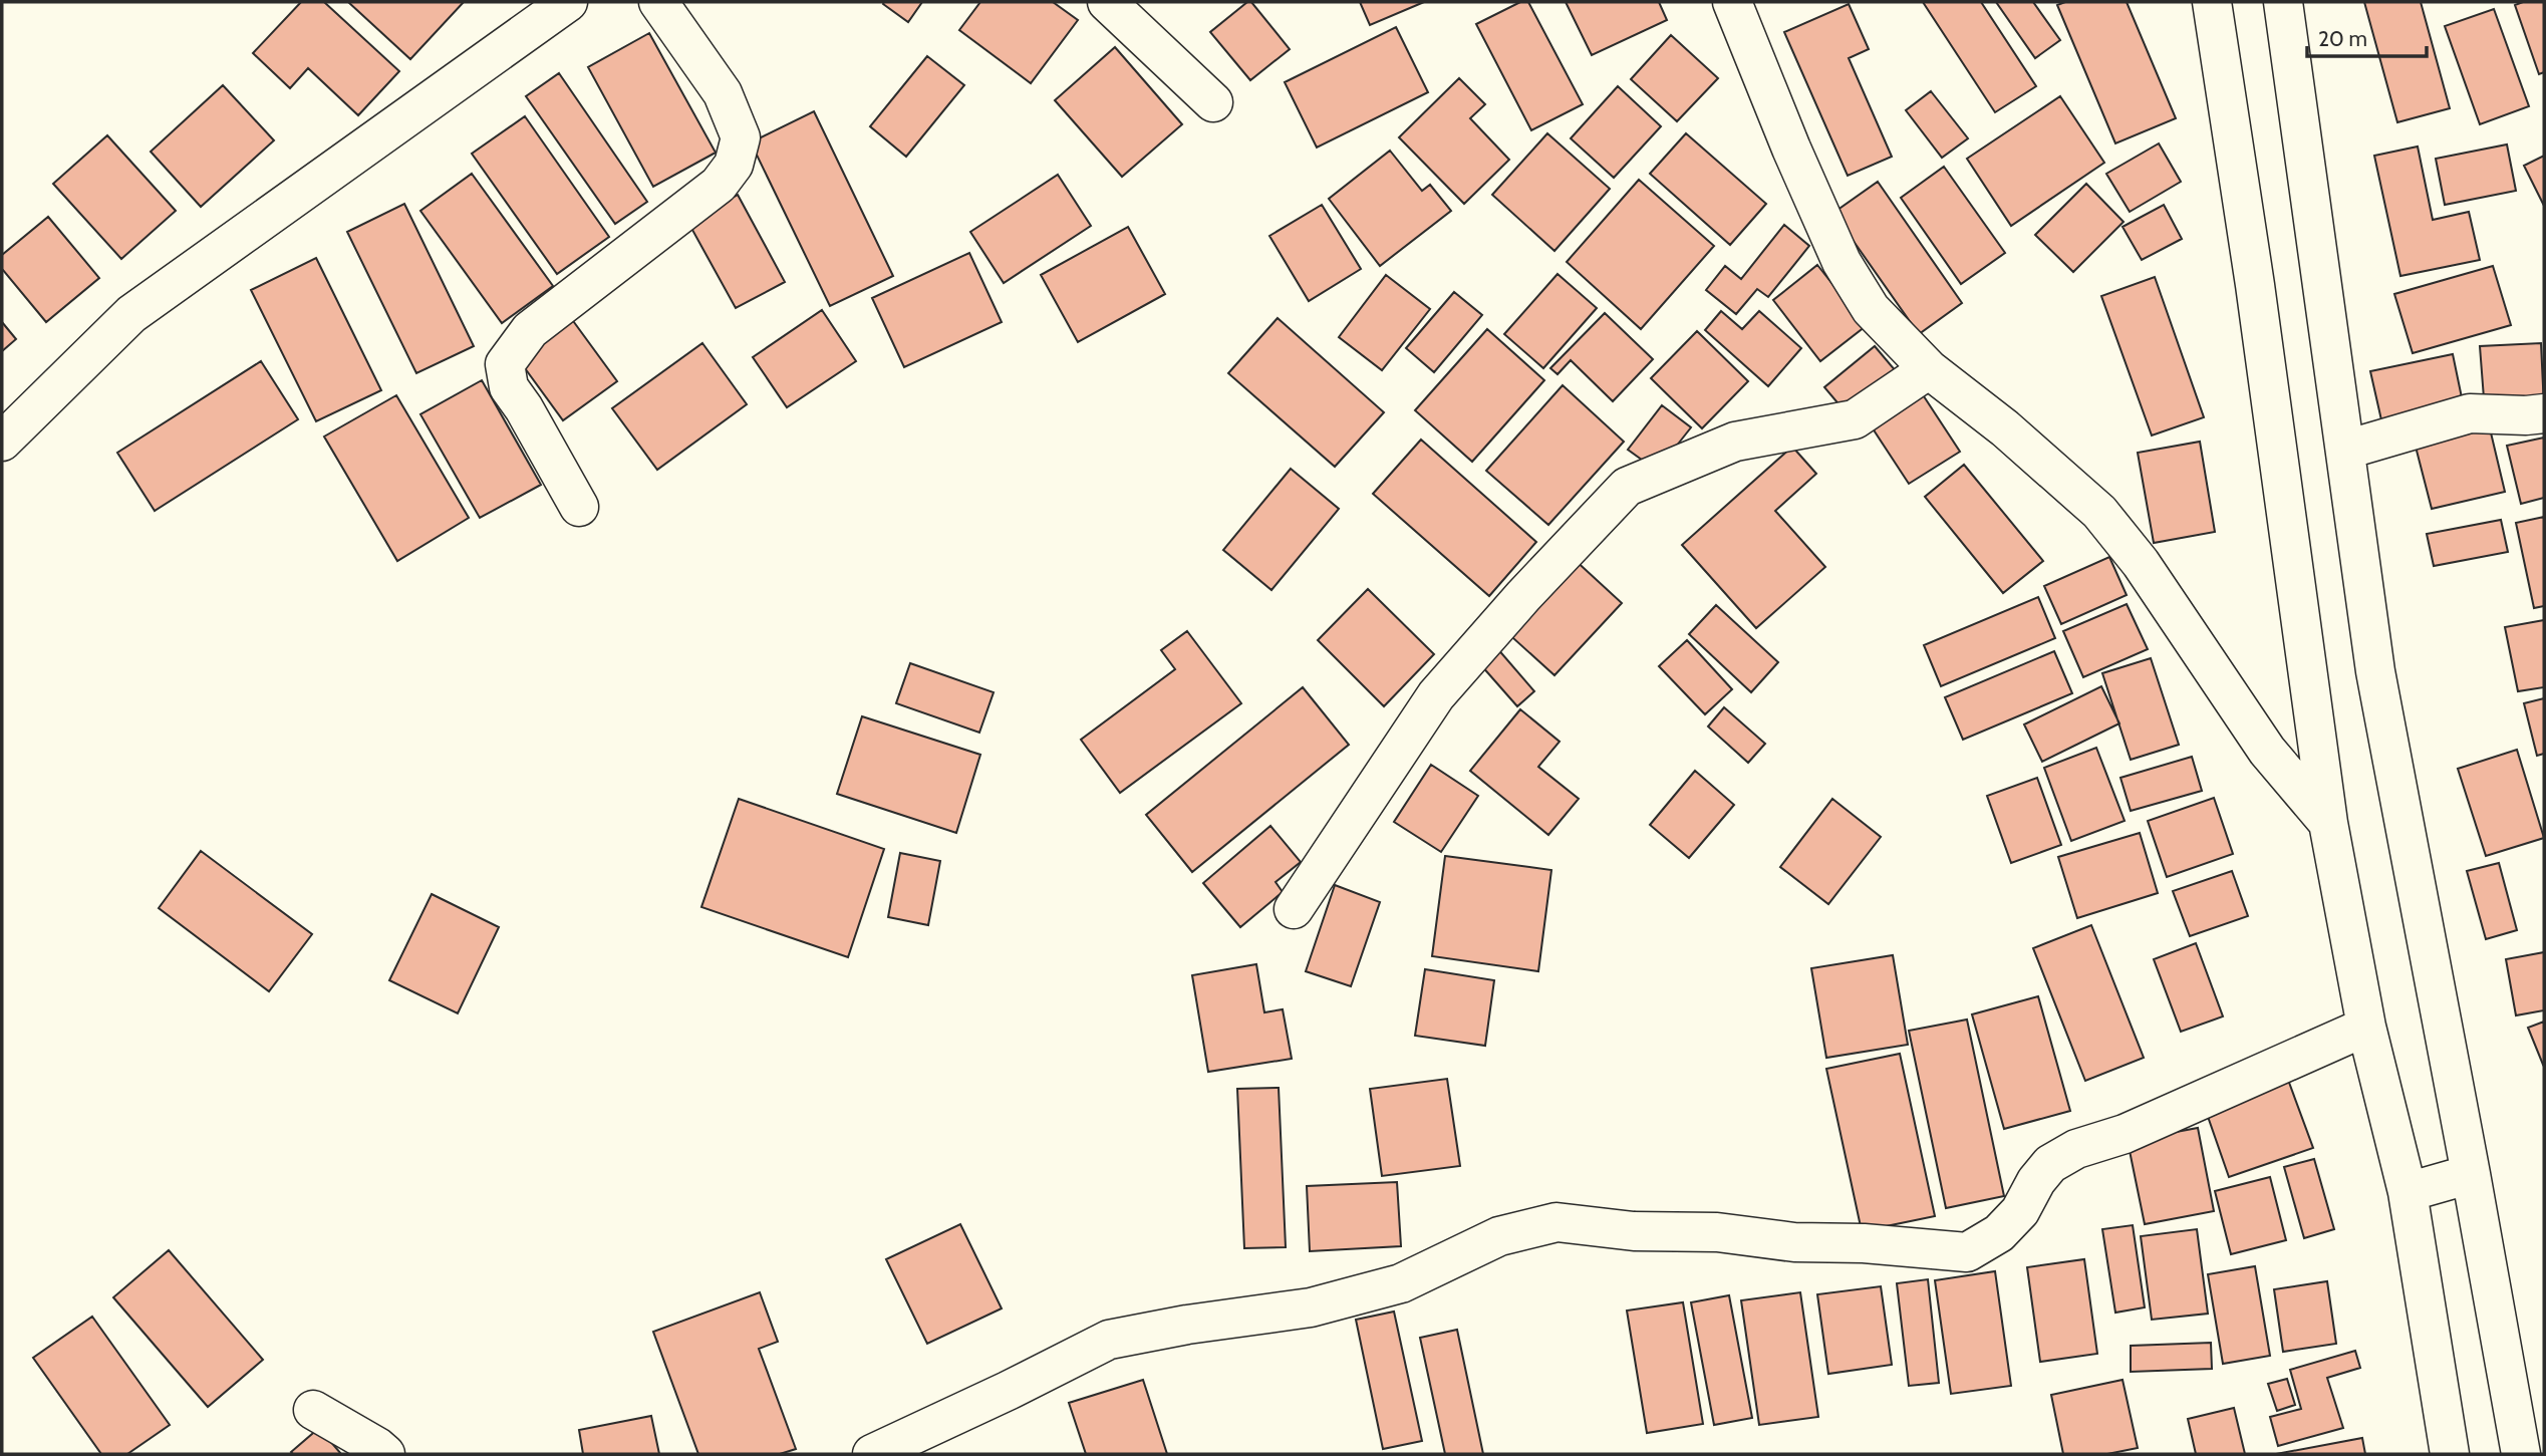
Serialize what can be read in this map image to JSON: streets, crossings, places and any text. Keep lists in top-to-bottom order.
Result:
{
  "scale_bar": "20 m"
}
